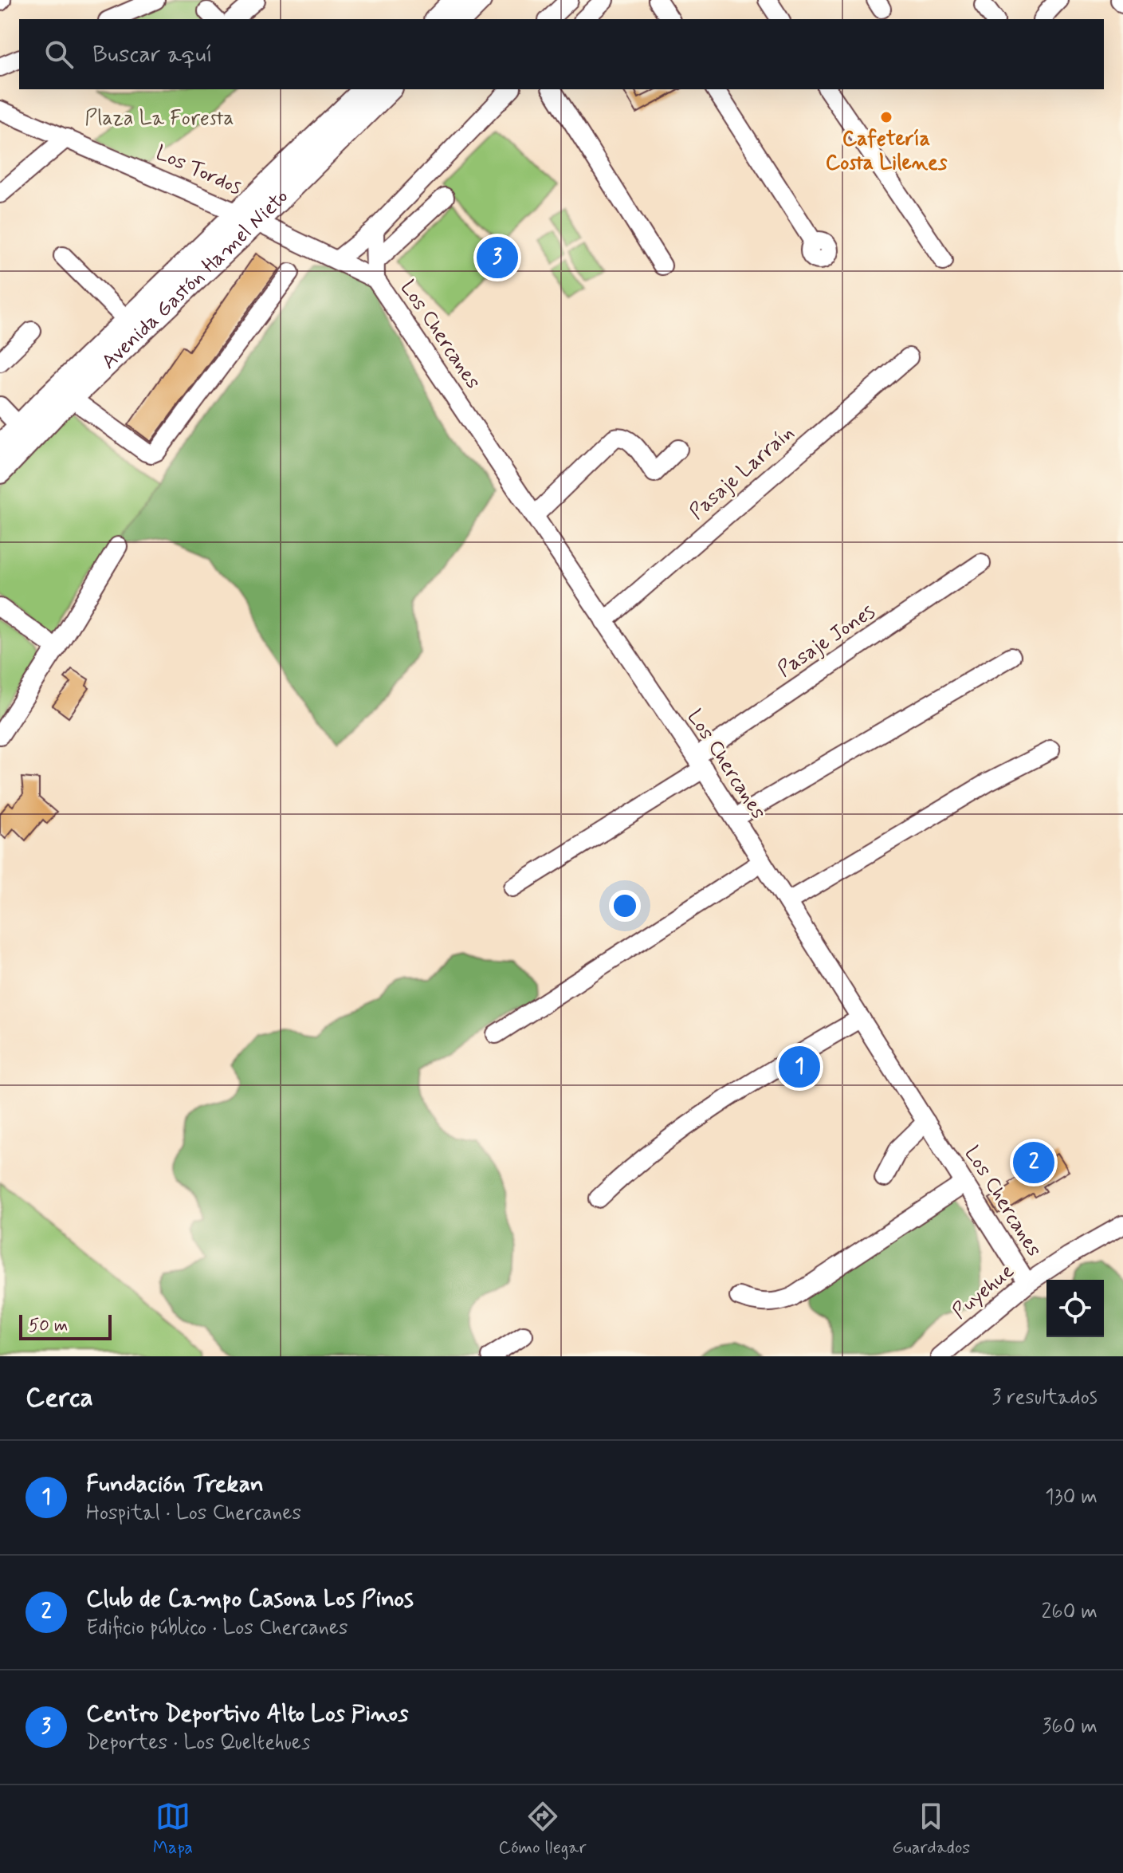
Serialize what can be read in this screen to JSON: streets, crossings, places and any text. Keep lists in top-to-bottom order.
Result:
{
  "streets": {
    "main road": ["Avenida Gastón Hamel Nieto"],
    "street": [
      "Los Tordos",
      "Los Chercanes",
      "Pasaje Larraín",
      "Pasaje Jones",
      "Puyehue"
    ]
  },
  "crossings": [
    ["Los Tordos", "Avenida Gastón Hamel Nieto"],
    ["Los Tordos", "Los Chercanes"],
    ["Los Chercanes", "Pasaje Larraín"],
    ["Los Chercanes", "Pasaje Jones"],
    ["Los Chercanes", "Puyehue"]
  ],
  "parks": ["Plaza La Foresta"],
  "places": ["Cafetería Costa Lilenes"],
  "scale_bar": "50 m",
  "page": {
    "search": "Buscar aquí",
    "pins": ["3", "1", "2"],
    "scale": "50 m",
    "heading": ["Cerca", "3 resultados"],
    "list": [
      {
        "mark": "1",
        "name": "Fundación Trekan",
        "note": "Hospital · Los Chercanes",
        "value": "130 m"
      },
      {
        "mark": "2",
        "name": "Club de Campo Casona Los Pinos",
        "note": "Edificio público · Los Chercanes",
        "value": "260 m"
      },
      {
        "mark": "3",
        "name": "Centro Deportivo Alto Los Pinos",
        "note": "Deportes · Los Queltehues",
        "value": "360 m"
      }
    ],
    "nav": ["Mapa", "Cómo llegar", "Guardados"]
  }
}
